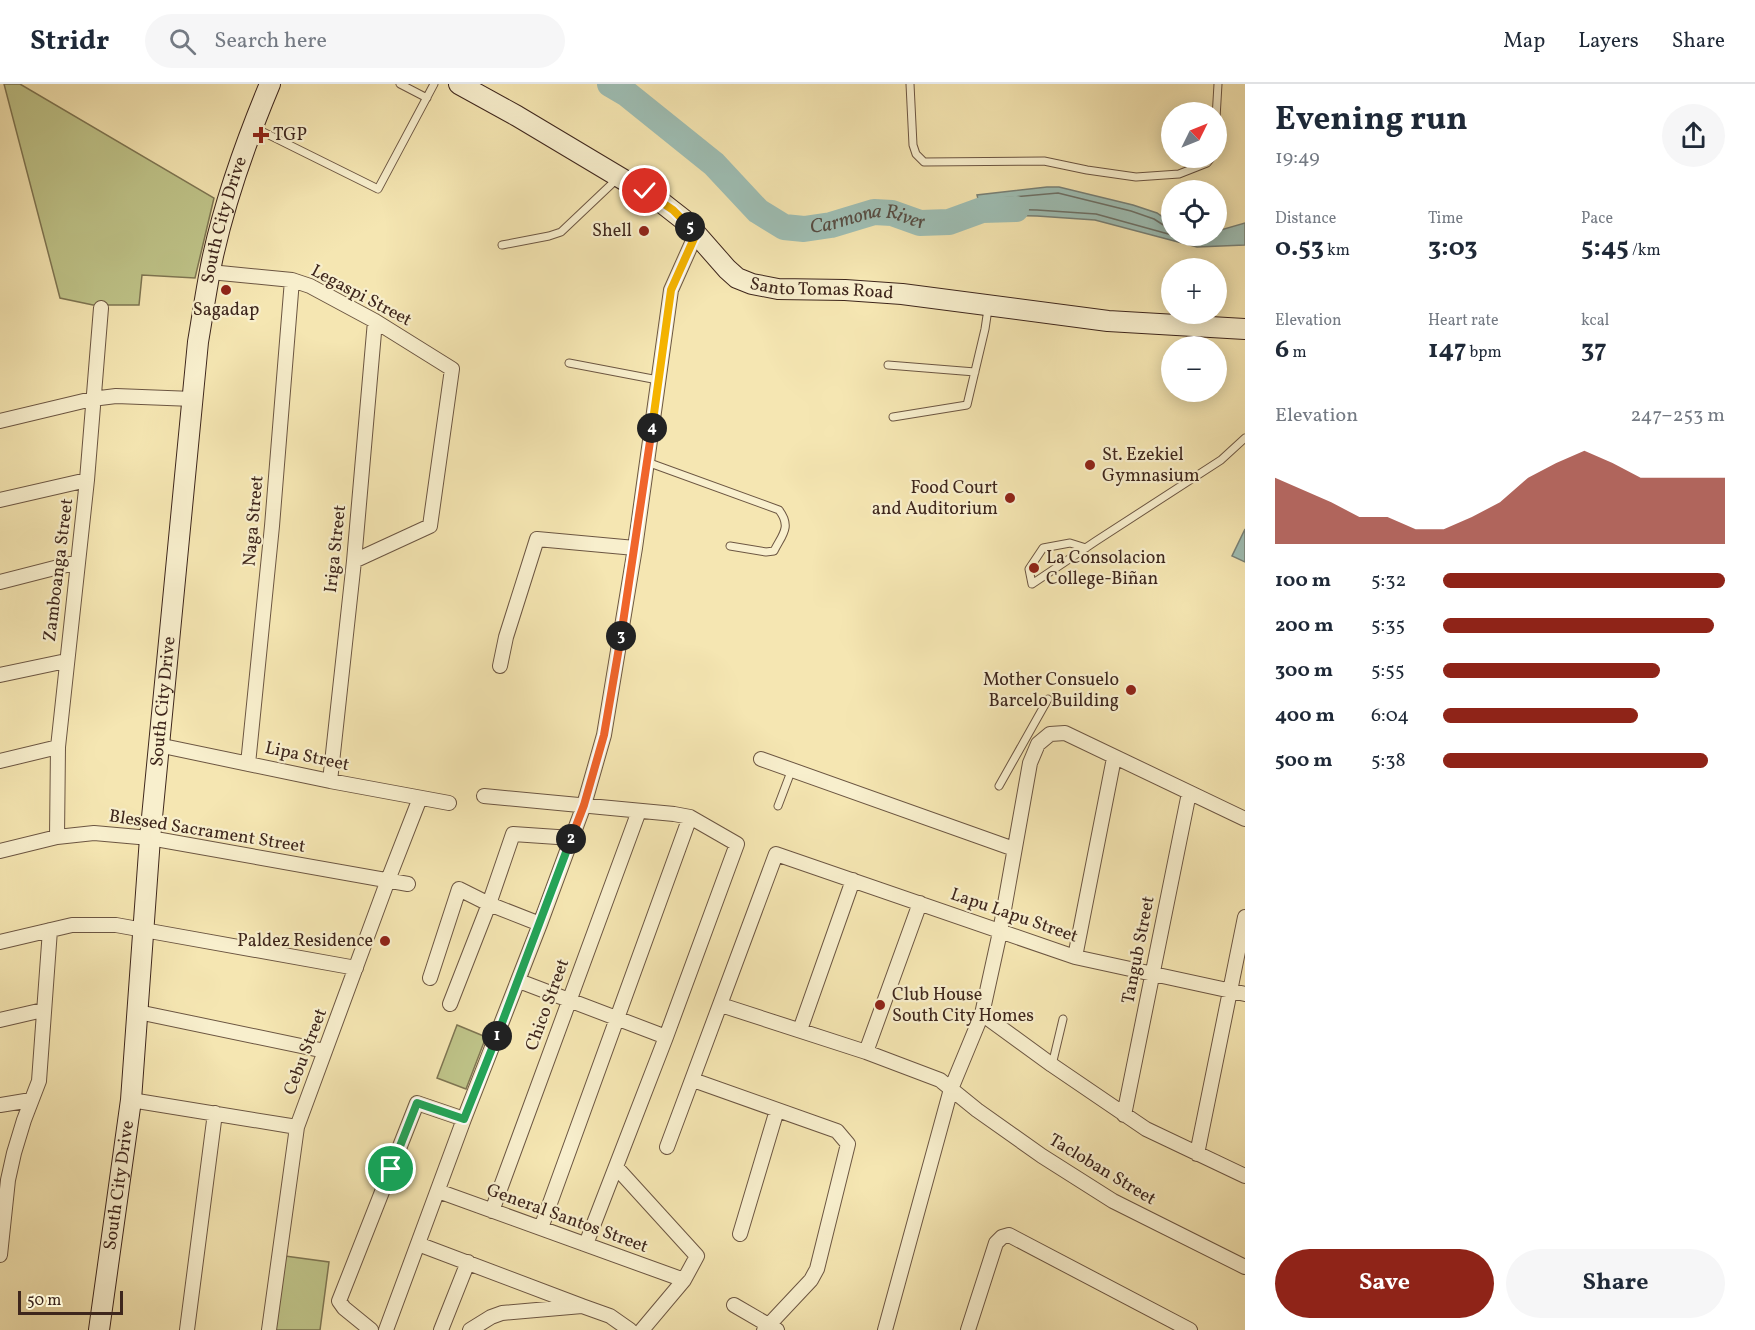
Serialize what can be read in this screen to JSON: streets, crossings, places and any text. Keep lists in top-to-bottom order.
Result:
{
  "streets": {
    "street": [
      "South City Drive",
      "Santo Tomas Road",
      "Legaspi Street",
      "Naga Street",
      "Iriga Street",
      "Zamboanga Street",
      "Lipa Street",
      "Blessed Sacrament Street",
      "Lapu Lapu Street",
      "Tangub Street",
      "Chico Street",
      "Cebu Street",
      "Tacloban Street",
      "General Santos Street"
    ]
  },
  "crossings": [
    ["South City Drive", "Legaspi Street"],
    ["South City Drive", "Lipa Street"],
    ["South City Drive", "Blessed Sacrament Street"],
    ["Legaspi Street", "Naga Street"],
    ["Legaspi Street", "Iriga Street"],
    ["Naga Street", "Lipa Street"],
    ["Iriga Street", "Lipa Street"],
    ["Zamboanga Street", "Blessed Sacrament Street"],
    ["Lipa Street", "Cebu Street"],
    ["Blessed Sacrament Street", "Cebu Street"],
    ["Lapu Lapu Street", "Tangub Street"],
    ["Lapu Lapu Street", "Tacloban Street"],
    ["Chico Street", "General Santos Street"]
  ],
  "water": ["Carmona River"],
  "places": {
    "health": ["TGP"],
    "other": [
      "Shell",
      "Sagadap",
      "St. Ezekiel Gymnasium",
      "Food Court and Auditorium",
      "La Consolacion College-Biñan",
      "Mother Consuelo Barcelo Building",
      "Paldez Residence",
      "Club House South City Homes"
    ]
  },
  "scale_bar": "50 m",
  "north": "top right",
  "page": {
    "header": "Stridr",
    "search": "Search here",
    "nav": ["Map", "Layers", "Share"],
    "heading": ["Evening run", "19:49"],
    "map_buttons": ["+", "−"],
    "stats": [
      ["Distance", "0.53 km"],
      ["Time", "3:03"],
      ["Pace", "5:45 /km"],
      ["Elevation", "6 m"],
      ["Heart rate", "147 bpm"],
      ["kcal", "37"]
    ],
    "pins": [
      "5",
      "4",
      "3",
      "2",
      "1"
    ],
    "chart": ["Elevation", "247–253 m"],
    "list": [
      {
        "name": "100 m",
        "note": "5:32"
      },
      {
        "name": "200 m",
        "note": "5:35"
      },
      {
        "name": "300 m",
        "note": "5:55"
      },
      {
        "name": "400 m",
        "note": "6:04"
      },
      {
        "name": "500 m",
        "note": "5:38"
      }
    ],
    "buttons": ["Save", "Share"],
    "scale": "50 m"
  }
}
